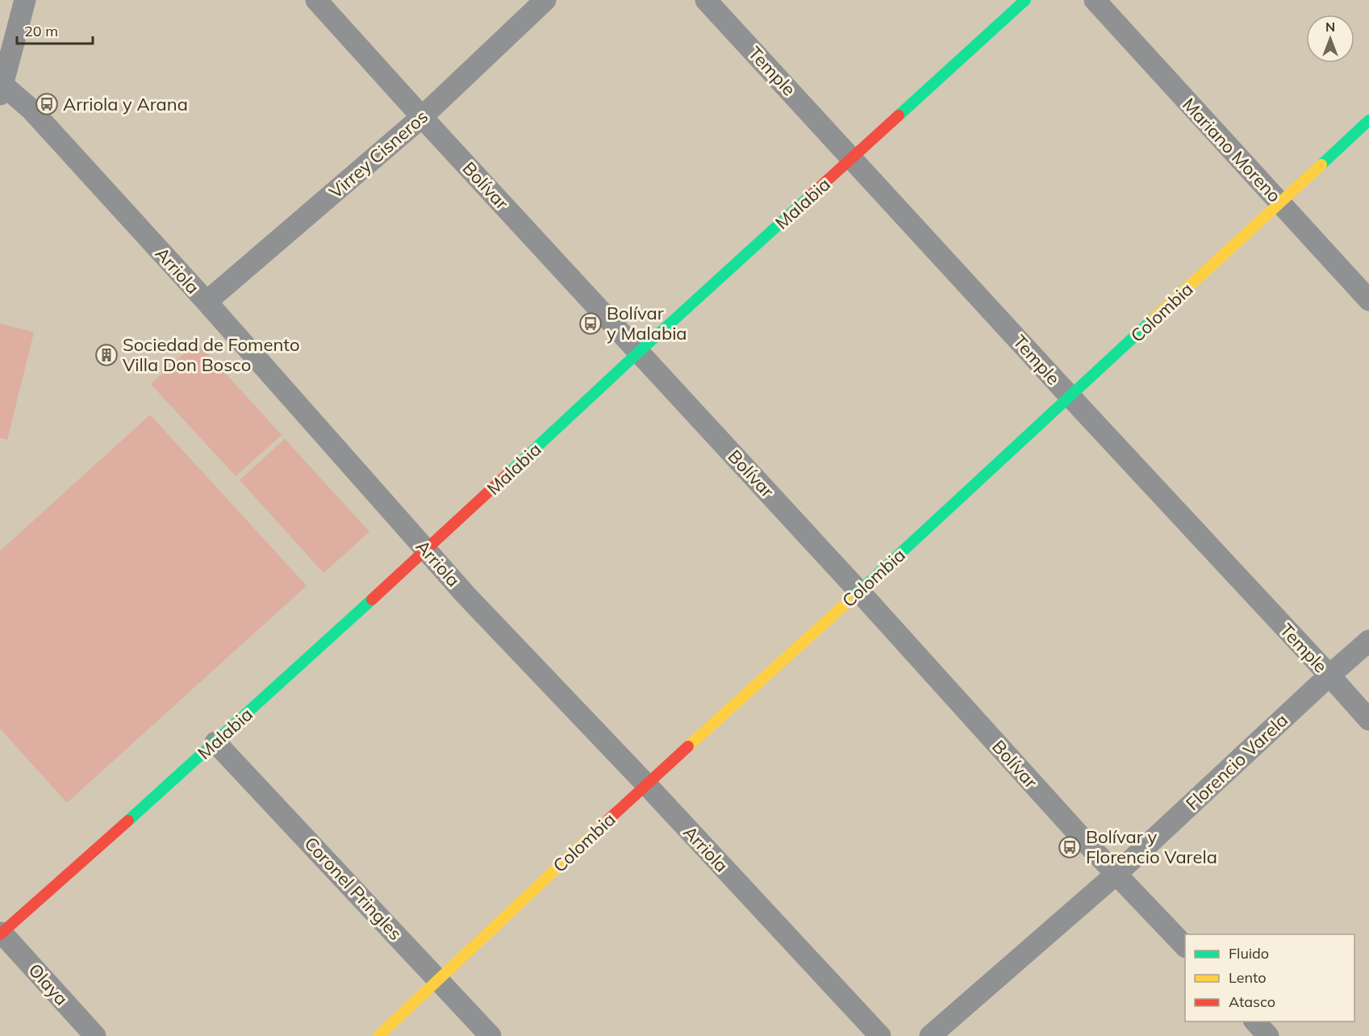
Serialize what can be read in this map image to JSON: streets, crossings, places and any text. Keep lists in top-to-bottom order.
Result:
{
  "streets": {
    "street": [
      "Temple",
      "Mariano Moreno",
      "Virrey Cisneros",
      "Bolívar",
      "Malabia",
      "Arriola",
      "Colombia",
      "Florencio Varela",
      "Coronel Pringles",
      "Olaya"
    ]
  },
  "crossings": [
    ["Temple", "Malabia"],
    ["Temple", "Colombia"],
    ["Temple", "Florencio Varela"],
    ["Mariano Moreno", "Colombia"],
    ["Virrey Cisneros", "Bolívar"],
    ["Virrey Cisneros", "Arriola"],
    ["Bolívar", "Malabia"],
    ["Bolívar", "Colombia"],
    ["Bolívar", "Florencio Varela"],
    ["Malabia", "Arriola"],
    ["Malabia", "Coronel Pringles"],
    ["Malabia", "Olaya"],
    ["Arriola", "Colombia"],
    ["Colombia", "Coronel Pringles"]
  ],
  "places": {
    "bus stop": ["Arriola y Arana", "Bolívar y Malabia", "Bolívar y Florencio Varela"],
    "building": ["Sociedad de Fomento Villa Don Bosco"]
  },
  "legend": ["Fluido", "Lento", "Atasco"],
  "scale_bar": "20 m",
  "north": "top"
}
